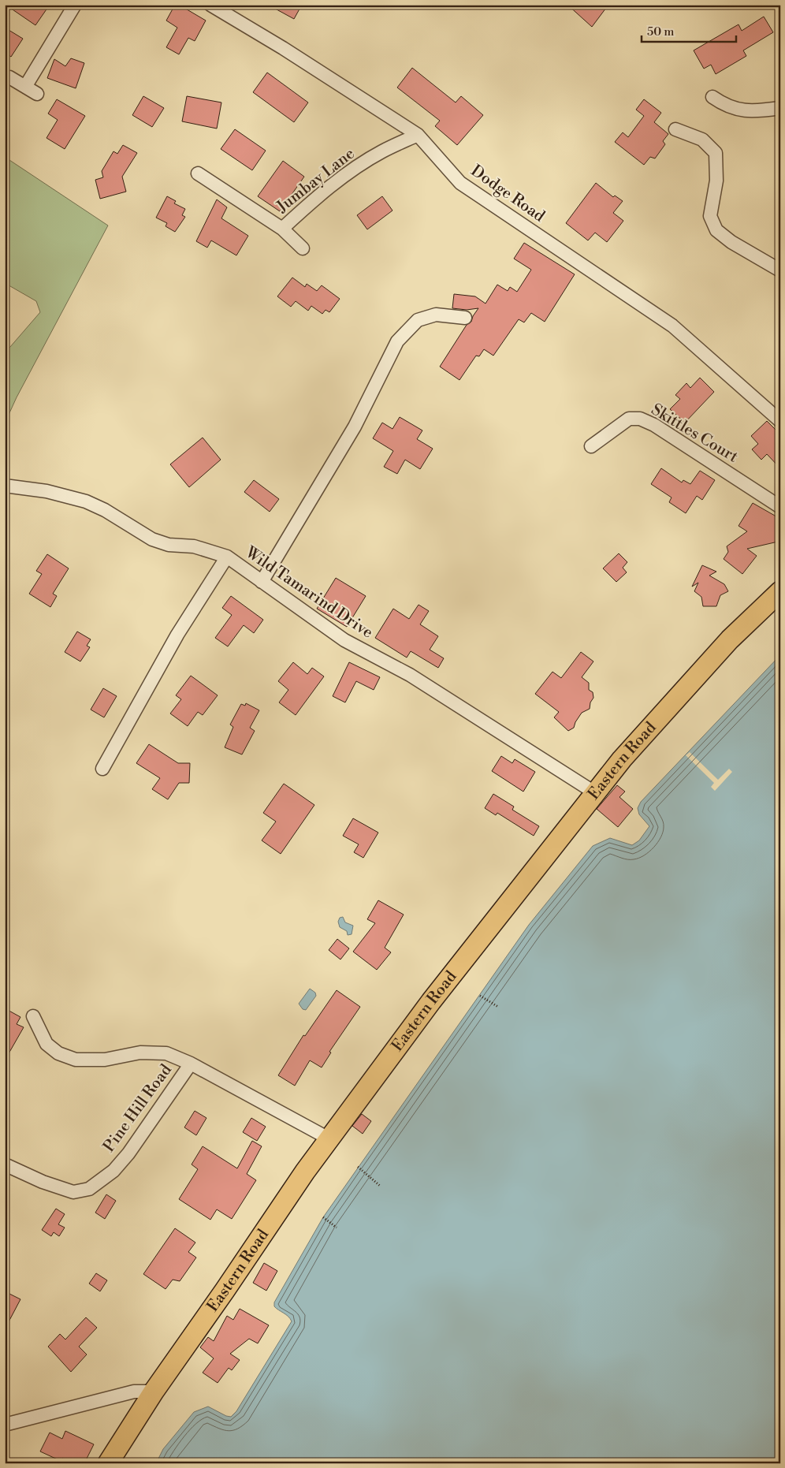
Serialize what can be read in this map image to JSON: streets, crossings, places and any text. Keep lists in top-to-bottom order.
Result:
{
  "streets": {
    "highway": ["Eastern Road"],
    "street": [
      "Jumbay Lane",
      "Dodge Road",
      "Skittles Court",
      "Wild Tamarind Drive",
      "Pine Hill Road"
    ]
  },
  "crossings": [
    ["Jumbay Lane", "Dodge Road"],
    ["Wild Tamarind Drive", "Eastern Road"],
    ["Eastern Road", "Pine Hill Road"]
  ],
  "scale_bar": "50 m"
}
